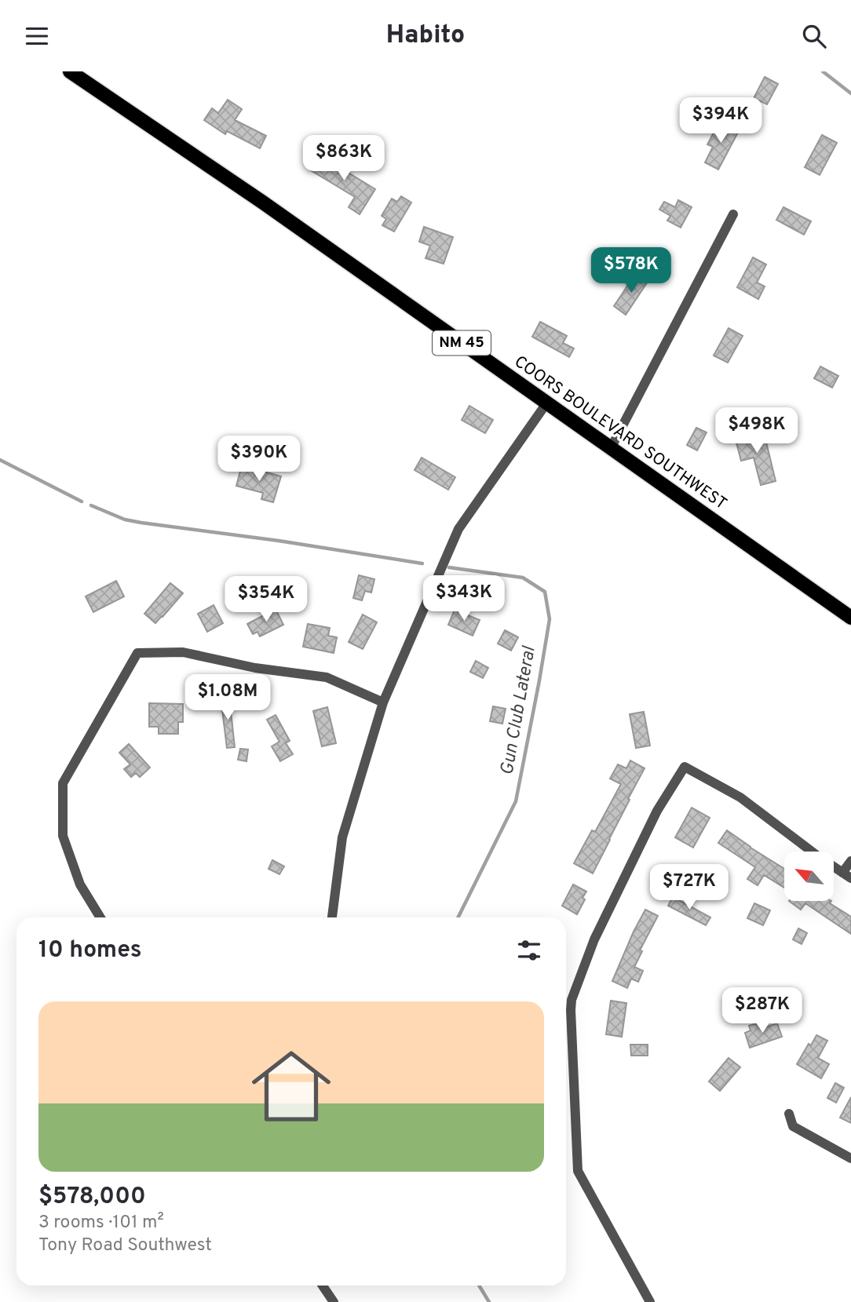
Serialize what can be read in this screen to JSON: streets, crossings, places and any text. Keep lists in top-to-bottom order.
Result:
{
  "streets": {
    "main road": ["NM 45", "COORS BOULEVARD SOUTHWEST"]
  },
  "water": ["Gun Club Lateral"],
  "north": "top left",
  "page": {
    "header": "Habito",
    "price": [
      "$394K",
      "$863K",
      "$578K",
      "$498K",
      "$390K",
      "$343K",
      "$354K",
      "$1.08M",
      "$727K",
      "$287K"
    ],
    "heading": "10 homes",
    "list": [
      {
        "name": "$578,000",
        "note": "3 rooms · 101 m² · Tony Road Southwest"
      }
    ]
  }
}
